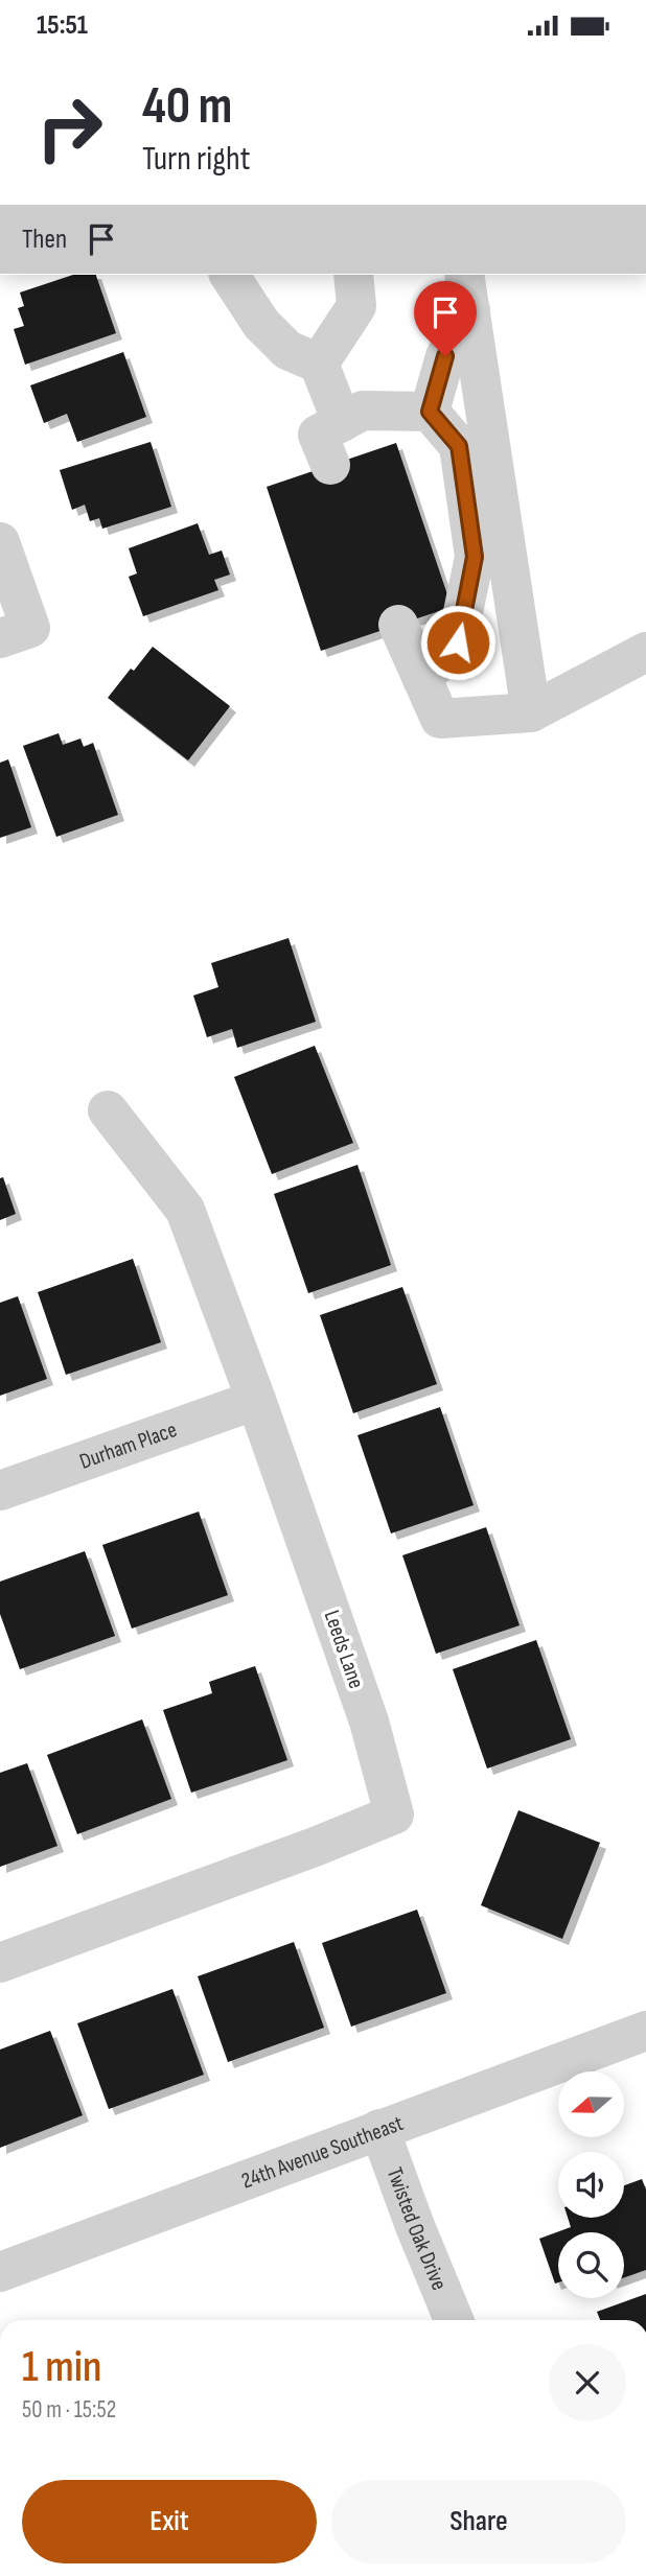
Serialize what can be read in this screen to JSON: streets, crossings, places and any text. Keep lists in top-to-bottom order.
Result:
{
  "streets": {
    "street": [
      "Durham Place",
      "Leeds Lane",
      "24th Avenue Southeast",
      "Twisted Oak Drive"
    ]
  },
  "crossings": [
    ["Durham Place", "Leeds Lane"],
    ["24th Avenue Southeast", "Twisted Oak Drive"]
  ],
  "north": "left",
  "page": {
    "status": "15:51",
    "turn": ["40 m", "Turn right"],
    "then": "Then",
    "heading": ["1 min", "50 m · 15:52"],
    "buttons": ["Exit", "Share"]
  }
}
